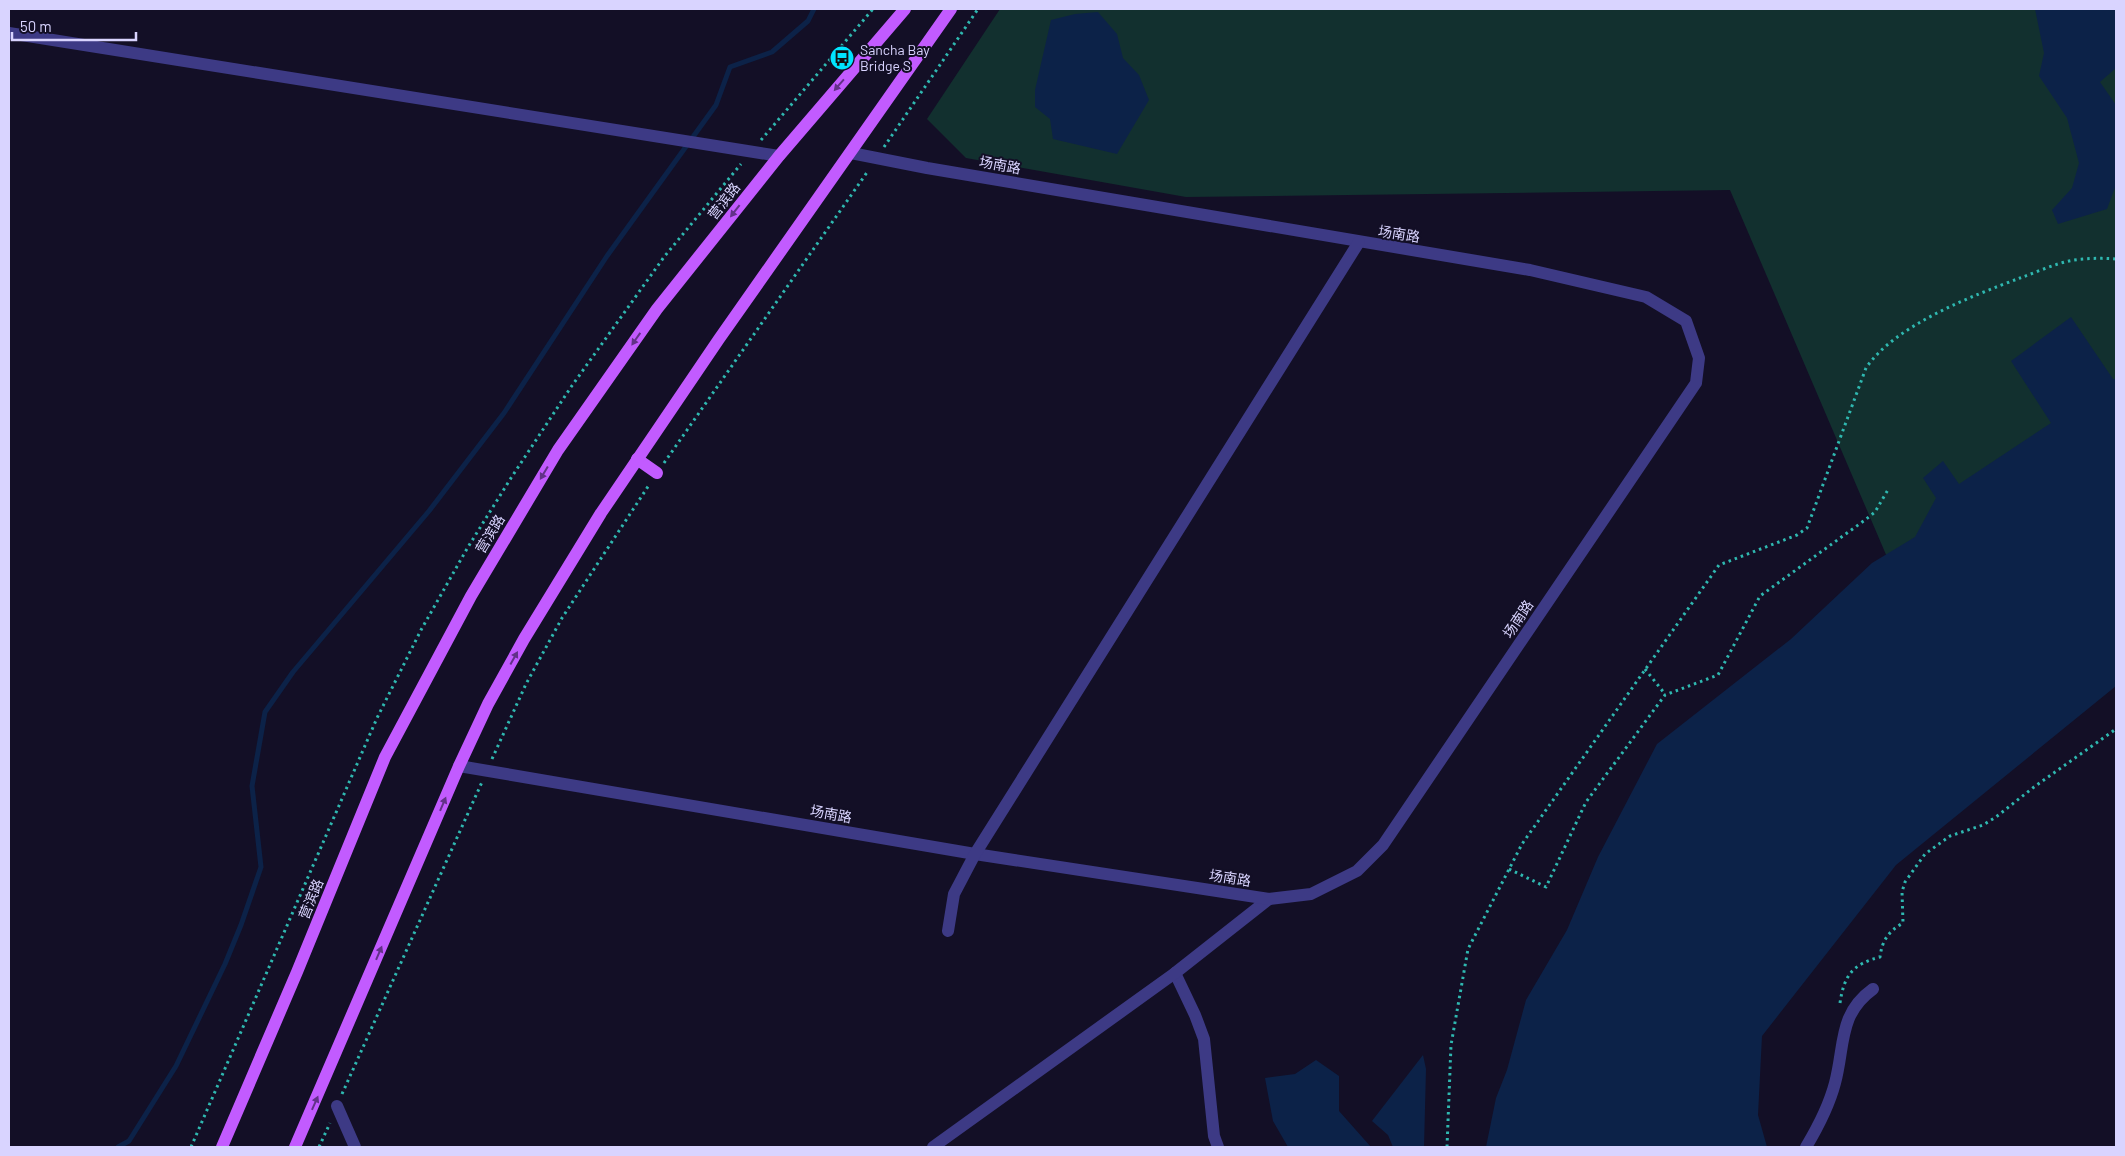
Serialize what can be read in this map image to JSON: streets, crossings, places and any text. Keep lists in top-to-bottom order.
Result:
{
  "streets": {
    "main road": ["营滨路"],
    "street": ["场南路"]
  },
  "places": {
    "bus stop": ["Sancha Bay Bridge S"]
  },
  "scale_bar": "50 m"
}
